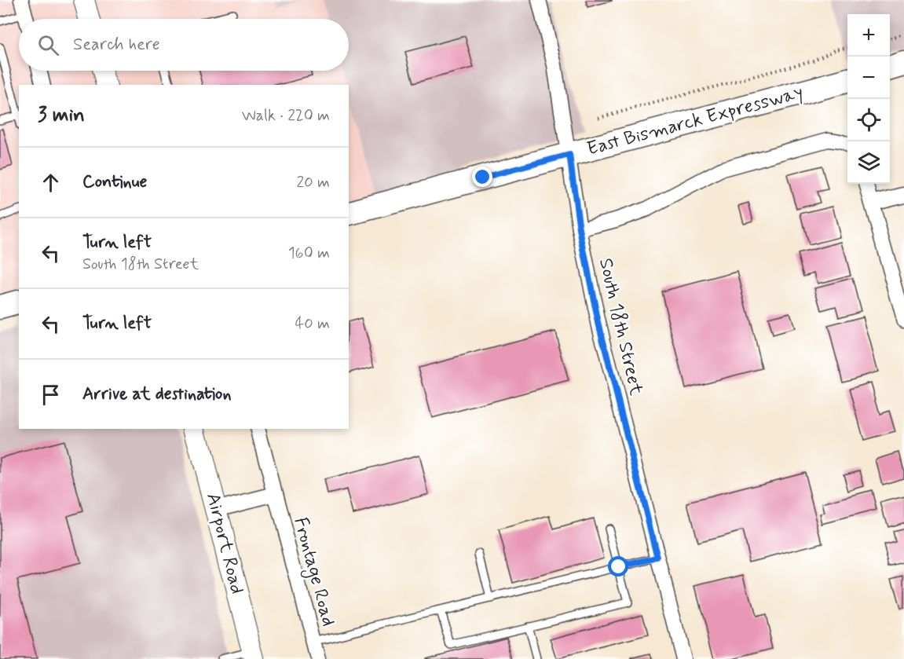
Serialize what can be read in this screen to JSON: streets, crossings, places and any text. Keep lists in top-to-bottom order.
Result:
{
  "streets": {
    "main road": ["East Bismarck Expressway", "Airport Road"],
    "street": ["South 18th Street", "Frontage Road"]
  },
  "crossings": [
    ["East Bismarck Expressway", "South 18th Street"]
  ],
  "page": {
    "map_buttons": ["+", "−"],
    "search": "Search here",
    "heading": ["3 min", "Walk · 220 m"],
    "list": [
      ["Continue", "20 m"],
      ["Turn left", "South 18th Street", "160 m"],
      ["Turn left", "40 m"],
      "Arrive at destination"
    ]
  }
}
